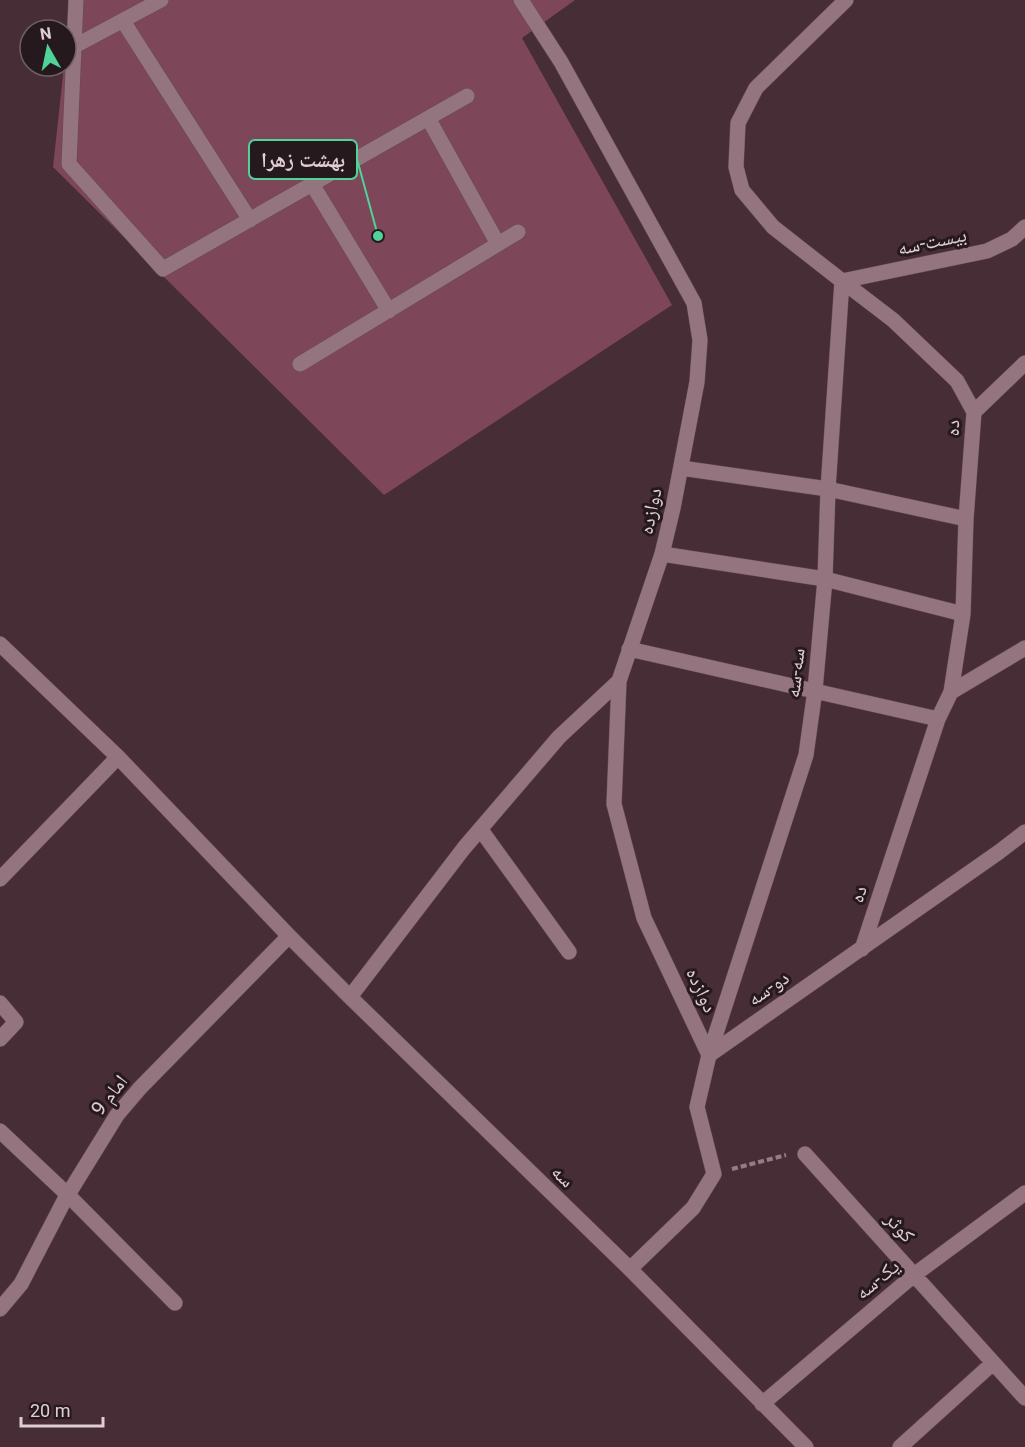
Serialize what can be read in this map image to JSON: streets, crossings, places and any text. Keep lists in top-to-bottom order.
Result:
{
  "streets": {
    "street": [
      "بیست-سه",
      "ده",
      "دوازده",
      "سه-سه",
      "دو-سه",
      "امام 9",
      "سه",
      "کوثر",
      "یک-سه"
    ]
  },
  "crossings": [
    ["بیست-سه", "ده"],
    ["بیست-سه", "سه-سه"],
    ["ده", "سه-سه"],
    ["ده", "دو-سه"],
    ["دوازده", "سه-سه"],
    ["دوازده", "دو-سه"],
    ["سه-سه", "دو-سه"],
    ["امام 9", "سه"],
    ["سه", "یک-سه"],
    ["کوثر", "یک-سه"]
  ],
  "places": ["بهشت زهرا"],
  "scale_bar": "20 m",
  "north": "top"
}
